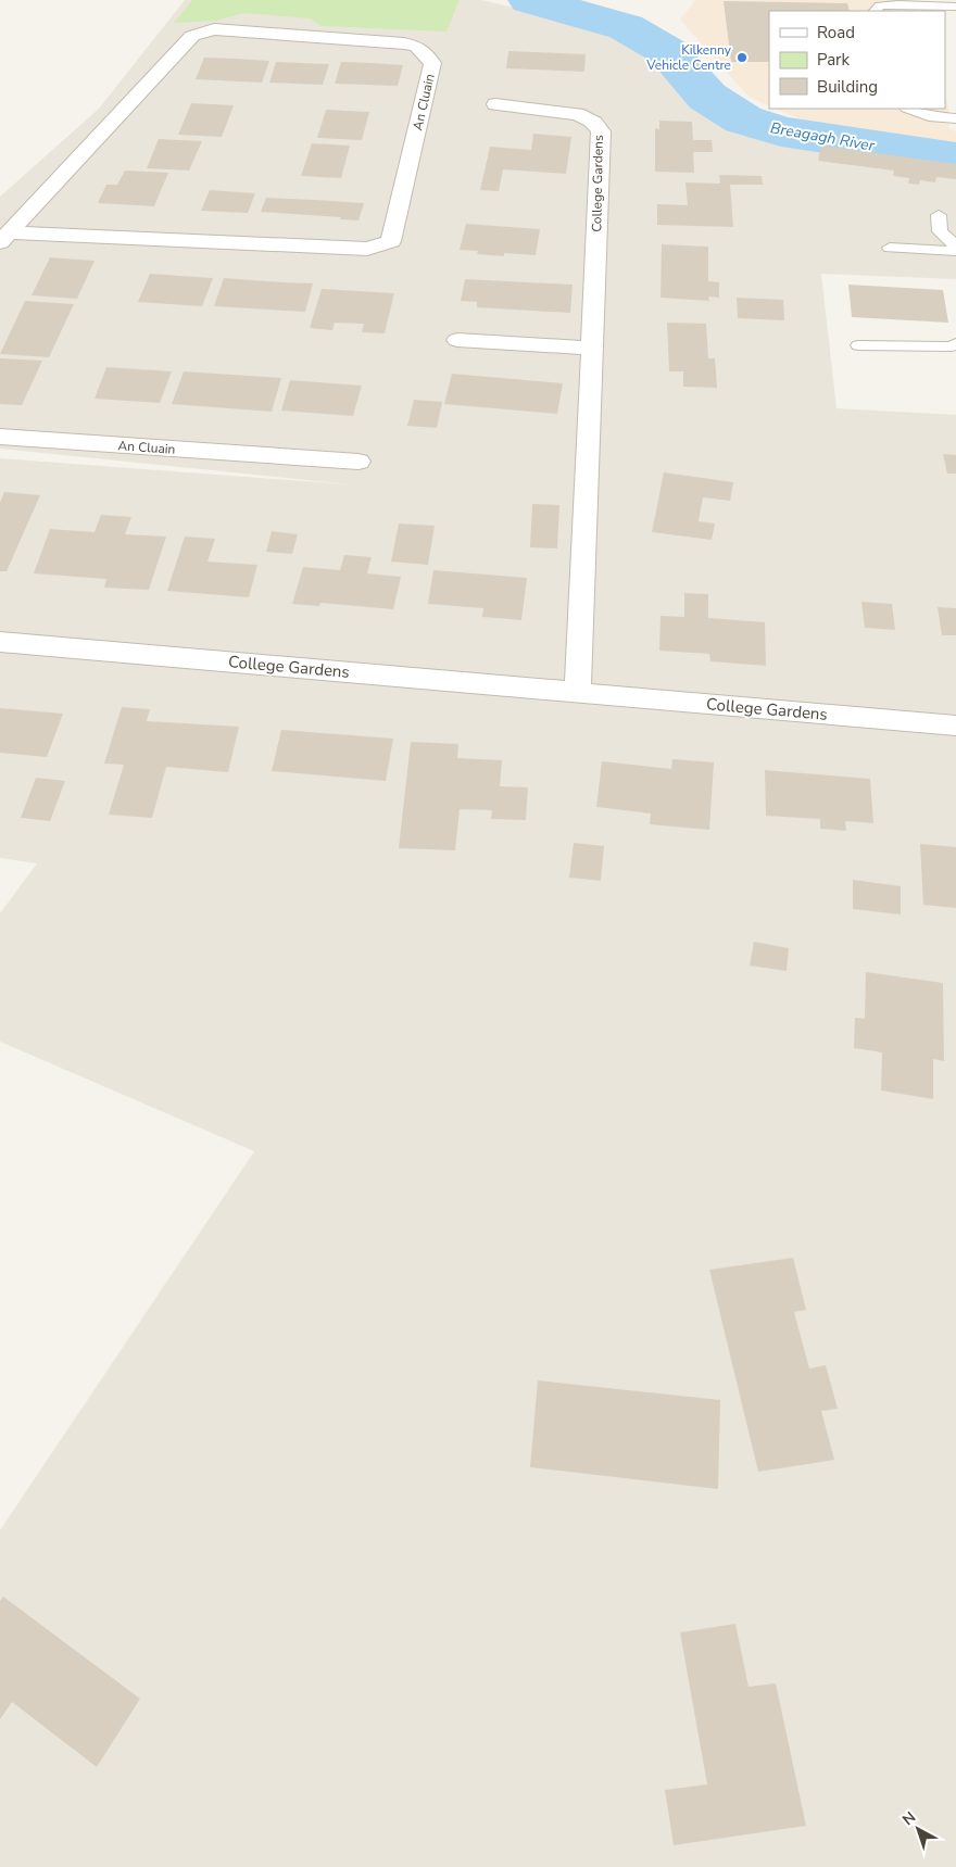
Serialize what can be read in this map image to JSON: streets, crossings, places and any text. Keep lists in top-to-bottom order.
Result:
{
  "streets": {
    "street": ["An Cluain", "College Gardens"]
  },
  "water": ["Breagagh River"],
  "places": ["Kilkenny Vehicle Centre"],
  "legend": ["Road", "Park", "Building"],
  "north": "top left"
}
